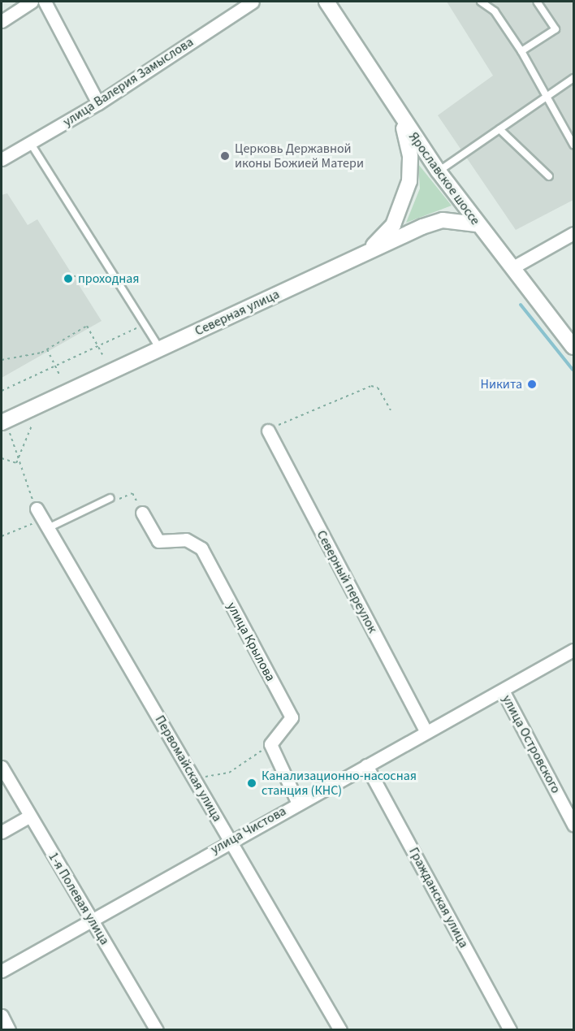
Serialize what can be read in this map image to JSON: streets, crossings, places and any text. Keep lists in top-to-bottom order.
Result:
{
  "streets": {
    "main road": ["Ярославское шоссе", "Северная улица"],
    "street": [
      "улица Валерия Замыслова",
      "Северный переулок",
      "улица Крылова",
      "улица Островского",
      "Первомайская улица",
      "улица Чистова",
      "Гражданская улица",
      "1-я Полевая улица"
    ]
  },
  "crossings": [
    ["Ярославское шоссе", "Северная улица"],
    ["Северный переулок", "улица Чистова"],
    ["улица Островского", "улица Чистова"],
    ["Первомайская улица", "улица Чистова"],
    ["улица Чистова", "Гражданская улица"],
    ["улица Чистова", "1-я Полевая улица"]
  ],
  "places": [
    "Церковь Державной иконы Божией Матери",
    "проходная",
    "Никита",
    "Канализационно-насосная станция (КНС)"
  ]
}
